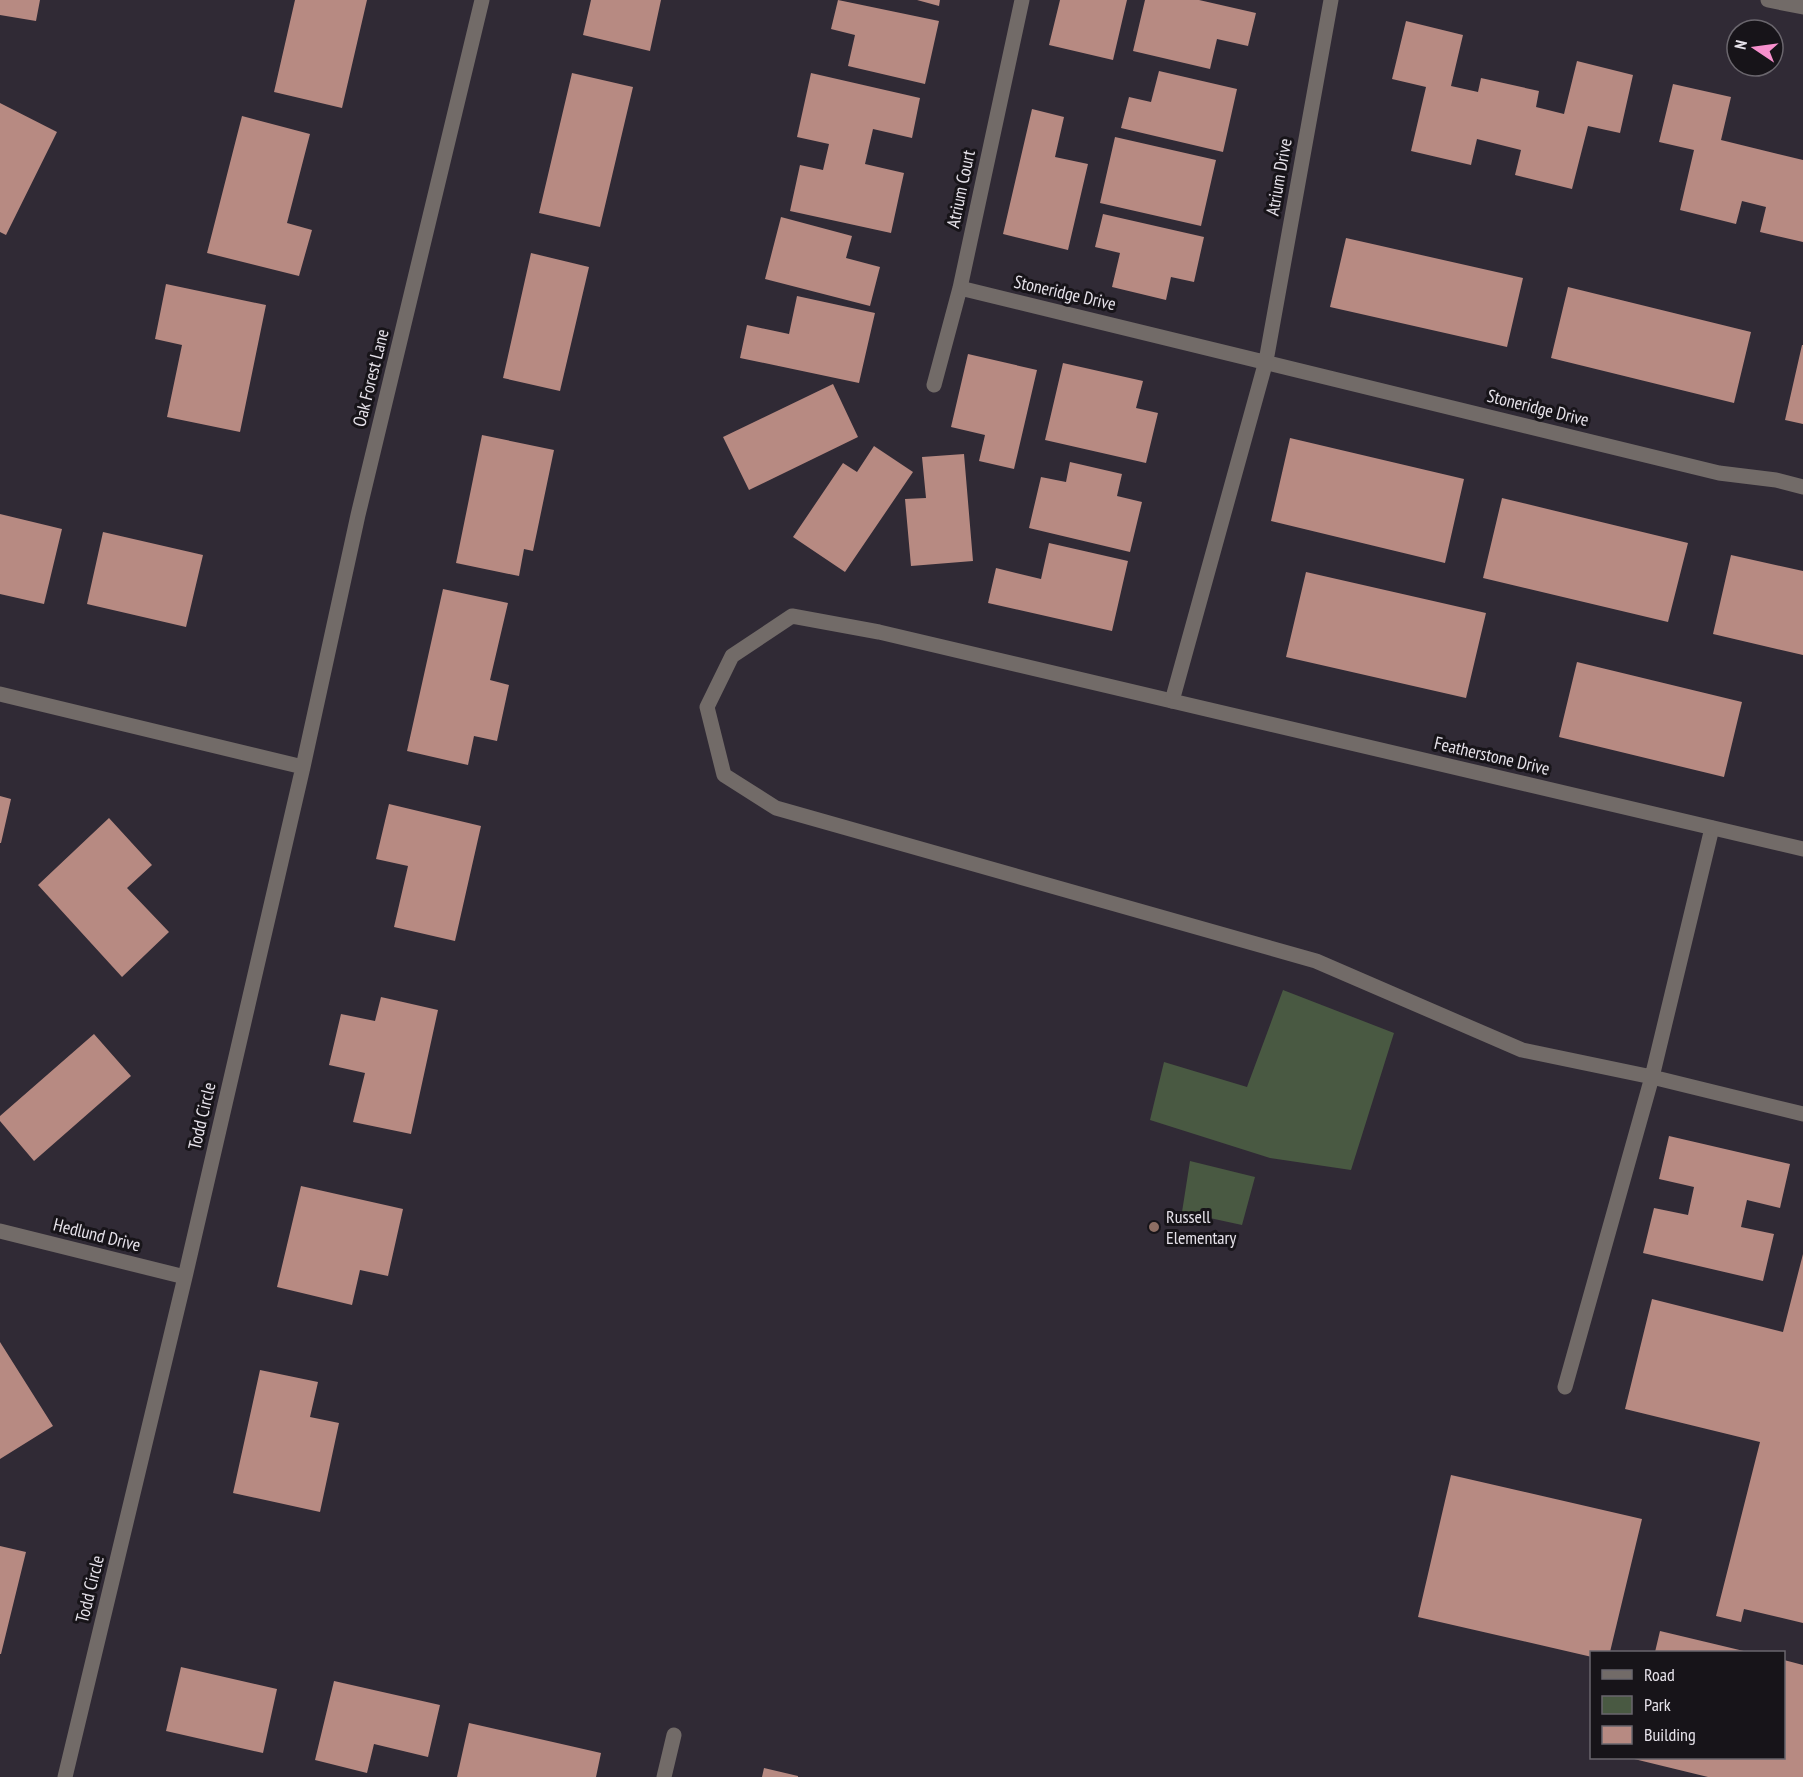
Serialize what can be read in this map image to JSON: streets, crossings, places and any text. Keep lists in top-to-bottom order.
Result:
{
  "streets": {
    "street": [
      "Atrium Drive",
      "Atrium Court",
      "Stoneridge Drive",
      "Oak Forest Lane",
      "Featherstone Drive",
      "Todd Circle",
      "Hedlund Drive"
    ]
  },
  "crossings": [
    ["Atrium Drive", "Stoneridge Drive"],
    ["Atrium Court", "Stoneridge Drive"],
    ["Oak Forest Lane", "Todd Circle"],
    ["Todd Circle", "Hedlund Drive"]
  ],
  "places": ["Russell Elementary"],
  "legend": ["Road", "Park", "Building"],
  "north": "left"
}
